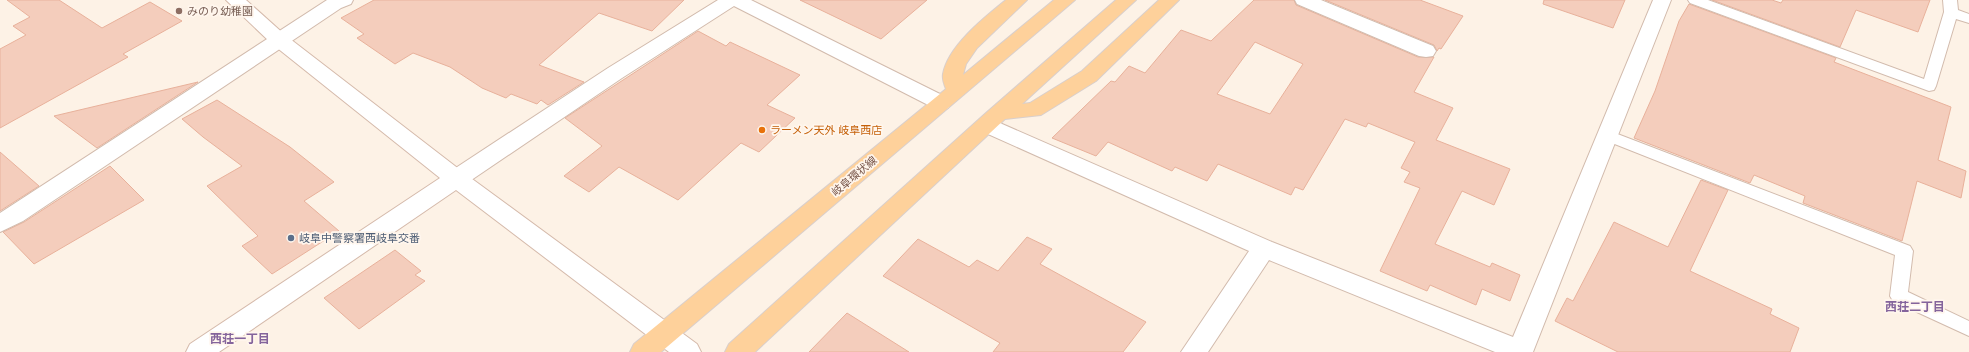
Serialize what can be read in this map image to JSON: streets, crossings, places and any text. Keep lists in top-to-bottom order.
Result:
{
  "streets": {
    "main road": ["岐阜環状線"]
  },
  "districts": ["西荘二丁目", "西荘一丁目"],
  "places": ["みのり幼稚園", "ラーメン天外 岐阜西店", "岐阜中警察署西岐阜交番"]
}
